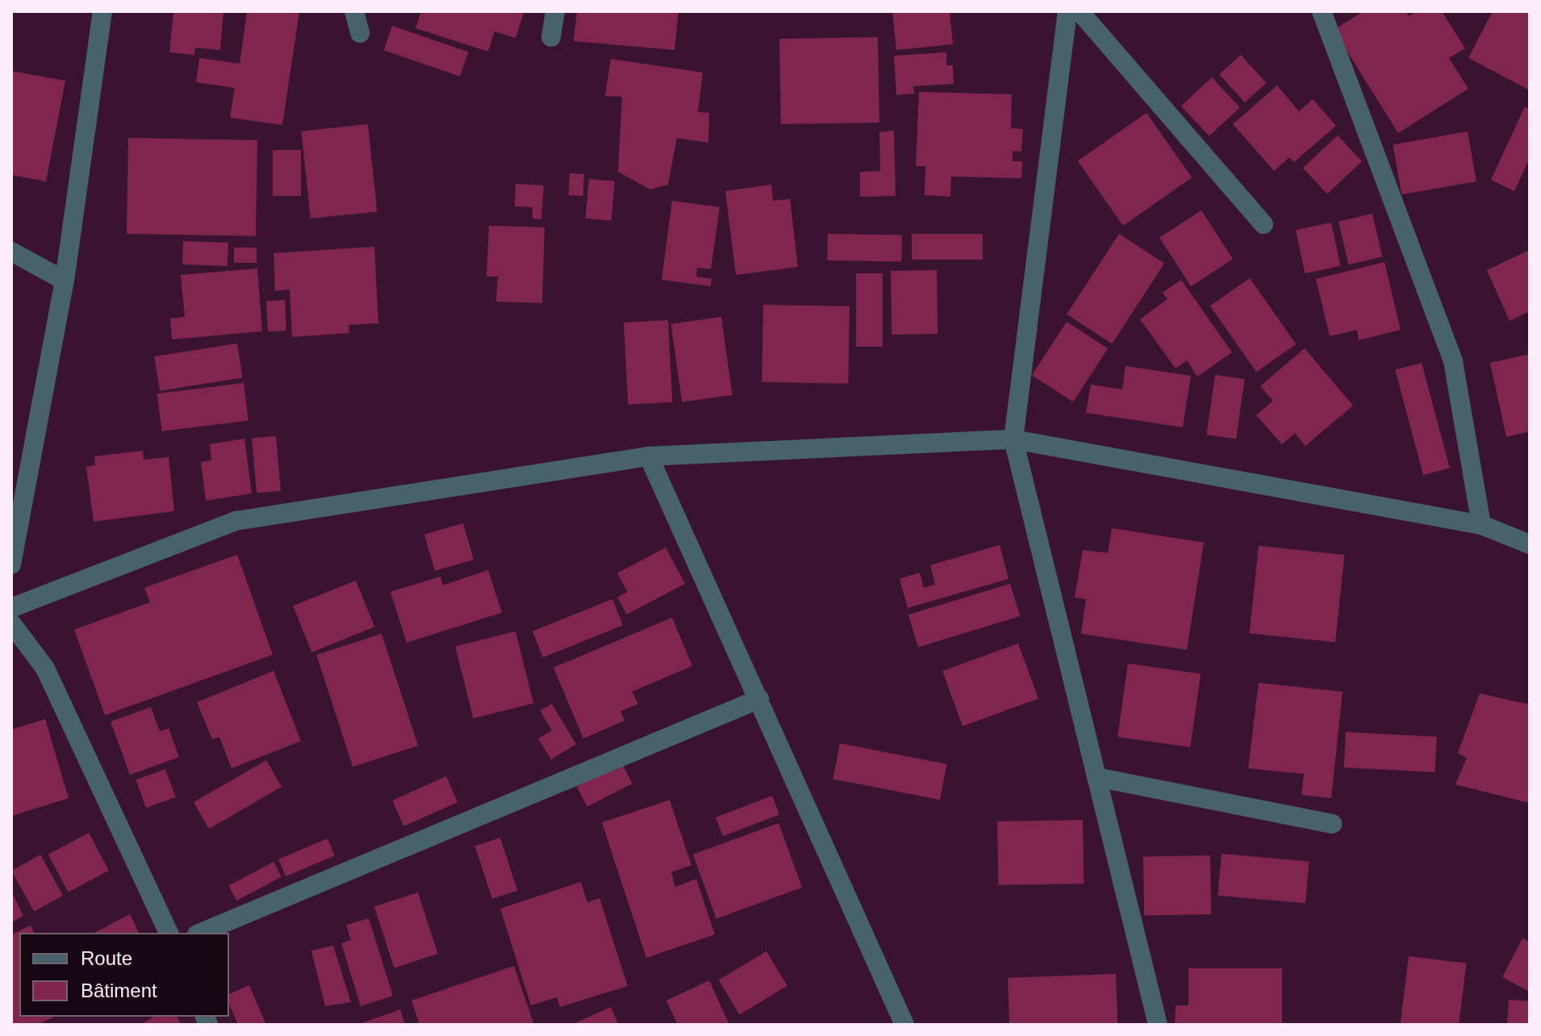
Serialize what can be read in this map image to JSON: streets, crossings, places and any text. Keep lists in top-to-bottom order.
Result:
{
  "legend": ["Route", "Bâtiment"]
}
